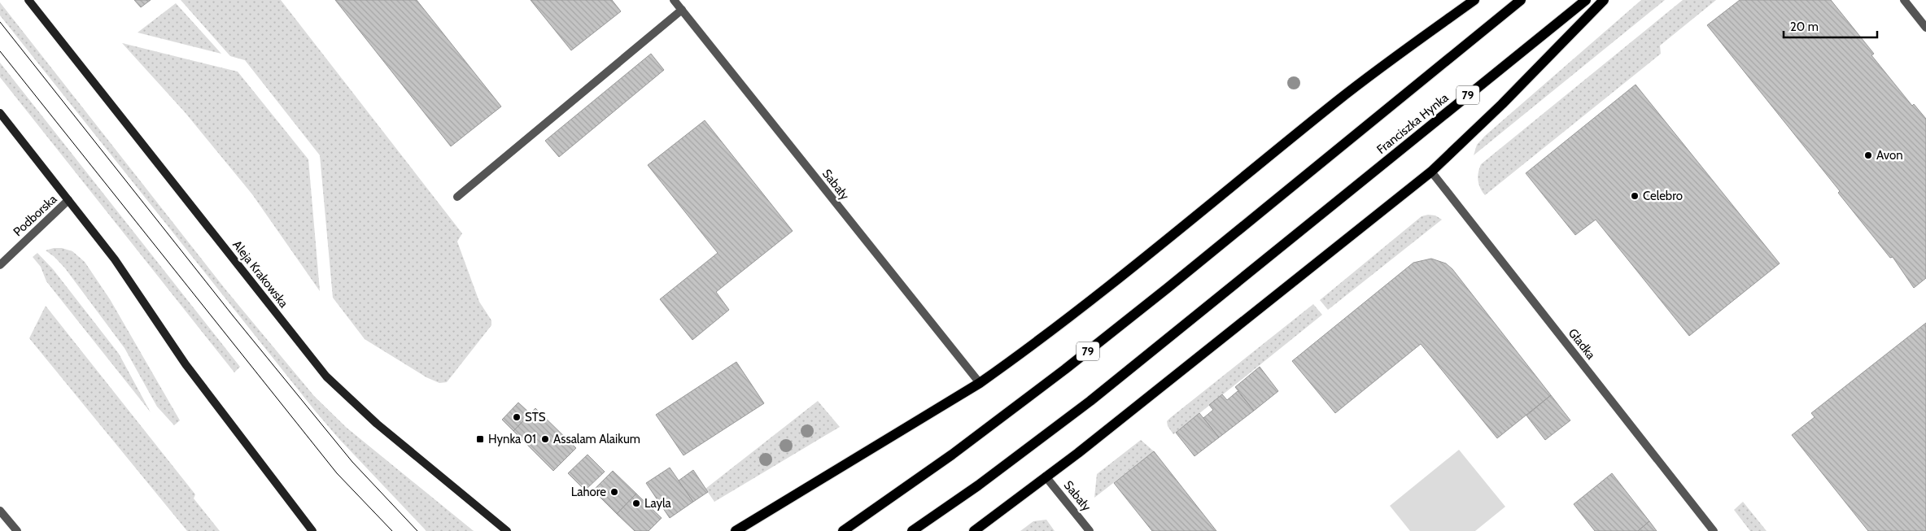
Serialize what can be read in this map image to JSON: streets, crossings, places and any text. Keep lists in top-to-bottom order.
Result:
{
  "streets": {
    "main road": ["79", "Franciszka Hynka", "Aleja Krakowska"],
    "street": ["Sabały", "Podborska", "Gładka"]
  },
  "places": {
    "other": [
      "Avon",
      "Celebro",
      "STS",
      "Assalam Alaikum",
      "Lahore",
      "Layla"
    ],
    "transit": ["Hynka 01"]
  },
  "scale_bar": "20 m"
}
